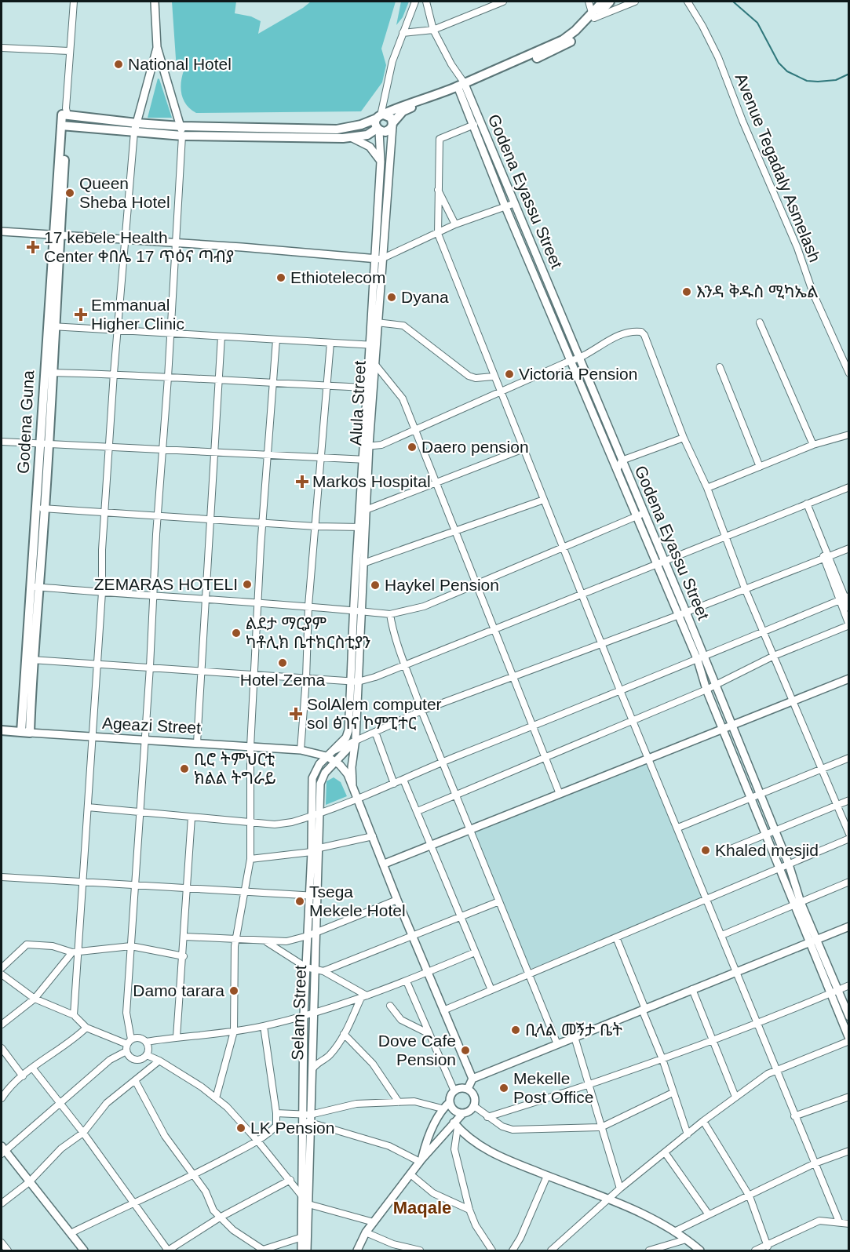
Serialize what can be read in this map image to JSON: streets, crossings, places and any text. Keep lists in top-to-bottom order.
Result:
{
  "streets": {
    "main road": ["Godena Guna", "Ageazi Street"],
    "street": [
      "Avenue Tegadaly Asmelash",
      "Godena Eyassu Street",
      "Alula Street",
      "Selam Street"
    ]
  },
  "crossings": [
    ["Godena Guna", "Ageazi Street"],
    ["Ageazi Street", "Selam Street"]
  ],
  "districts": ["Maqale"],
  "places": {
    "other": [
      "National Hotel",
      "Queen Sheba Hotel",
      "Ethiotelecom",
      "እንዳ ቅዱስ ሚካኤል",
      "Dyana",
      "Victoria Pension",
      "Daero pension",
      "ZEMARAS HOTELI",
      "Haykel Pension",
      "ልደታ ማርያም ካቶሊክ ቤተክርስቲያን",
      "Hotel Zema",
      "ቢሮ ትምህርቲ ክልል ትግራይ",
      "Khaled mesjid",
      "Tsega Mekele Hotel",
      "Damo tarara",
      "ቢላል መኝታ ቤት",
      "Dove Cafe Pension",
      "Mekelle Post Office",
      "LK Pension"
    ],
    "health": [
      "17 kebele Health Center ቀበሌ 17 ጥዕና ጣብያ",
      "Emmanual Higher Clinic",
      "Markos Hospital",
      "SolAlem computer sol ፅገና ኮምፒተር"
    ]
  }
}
